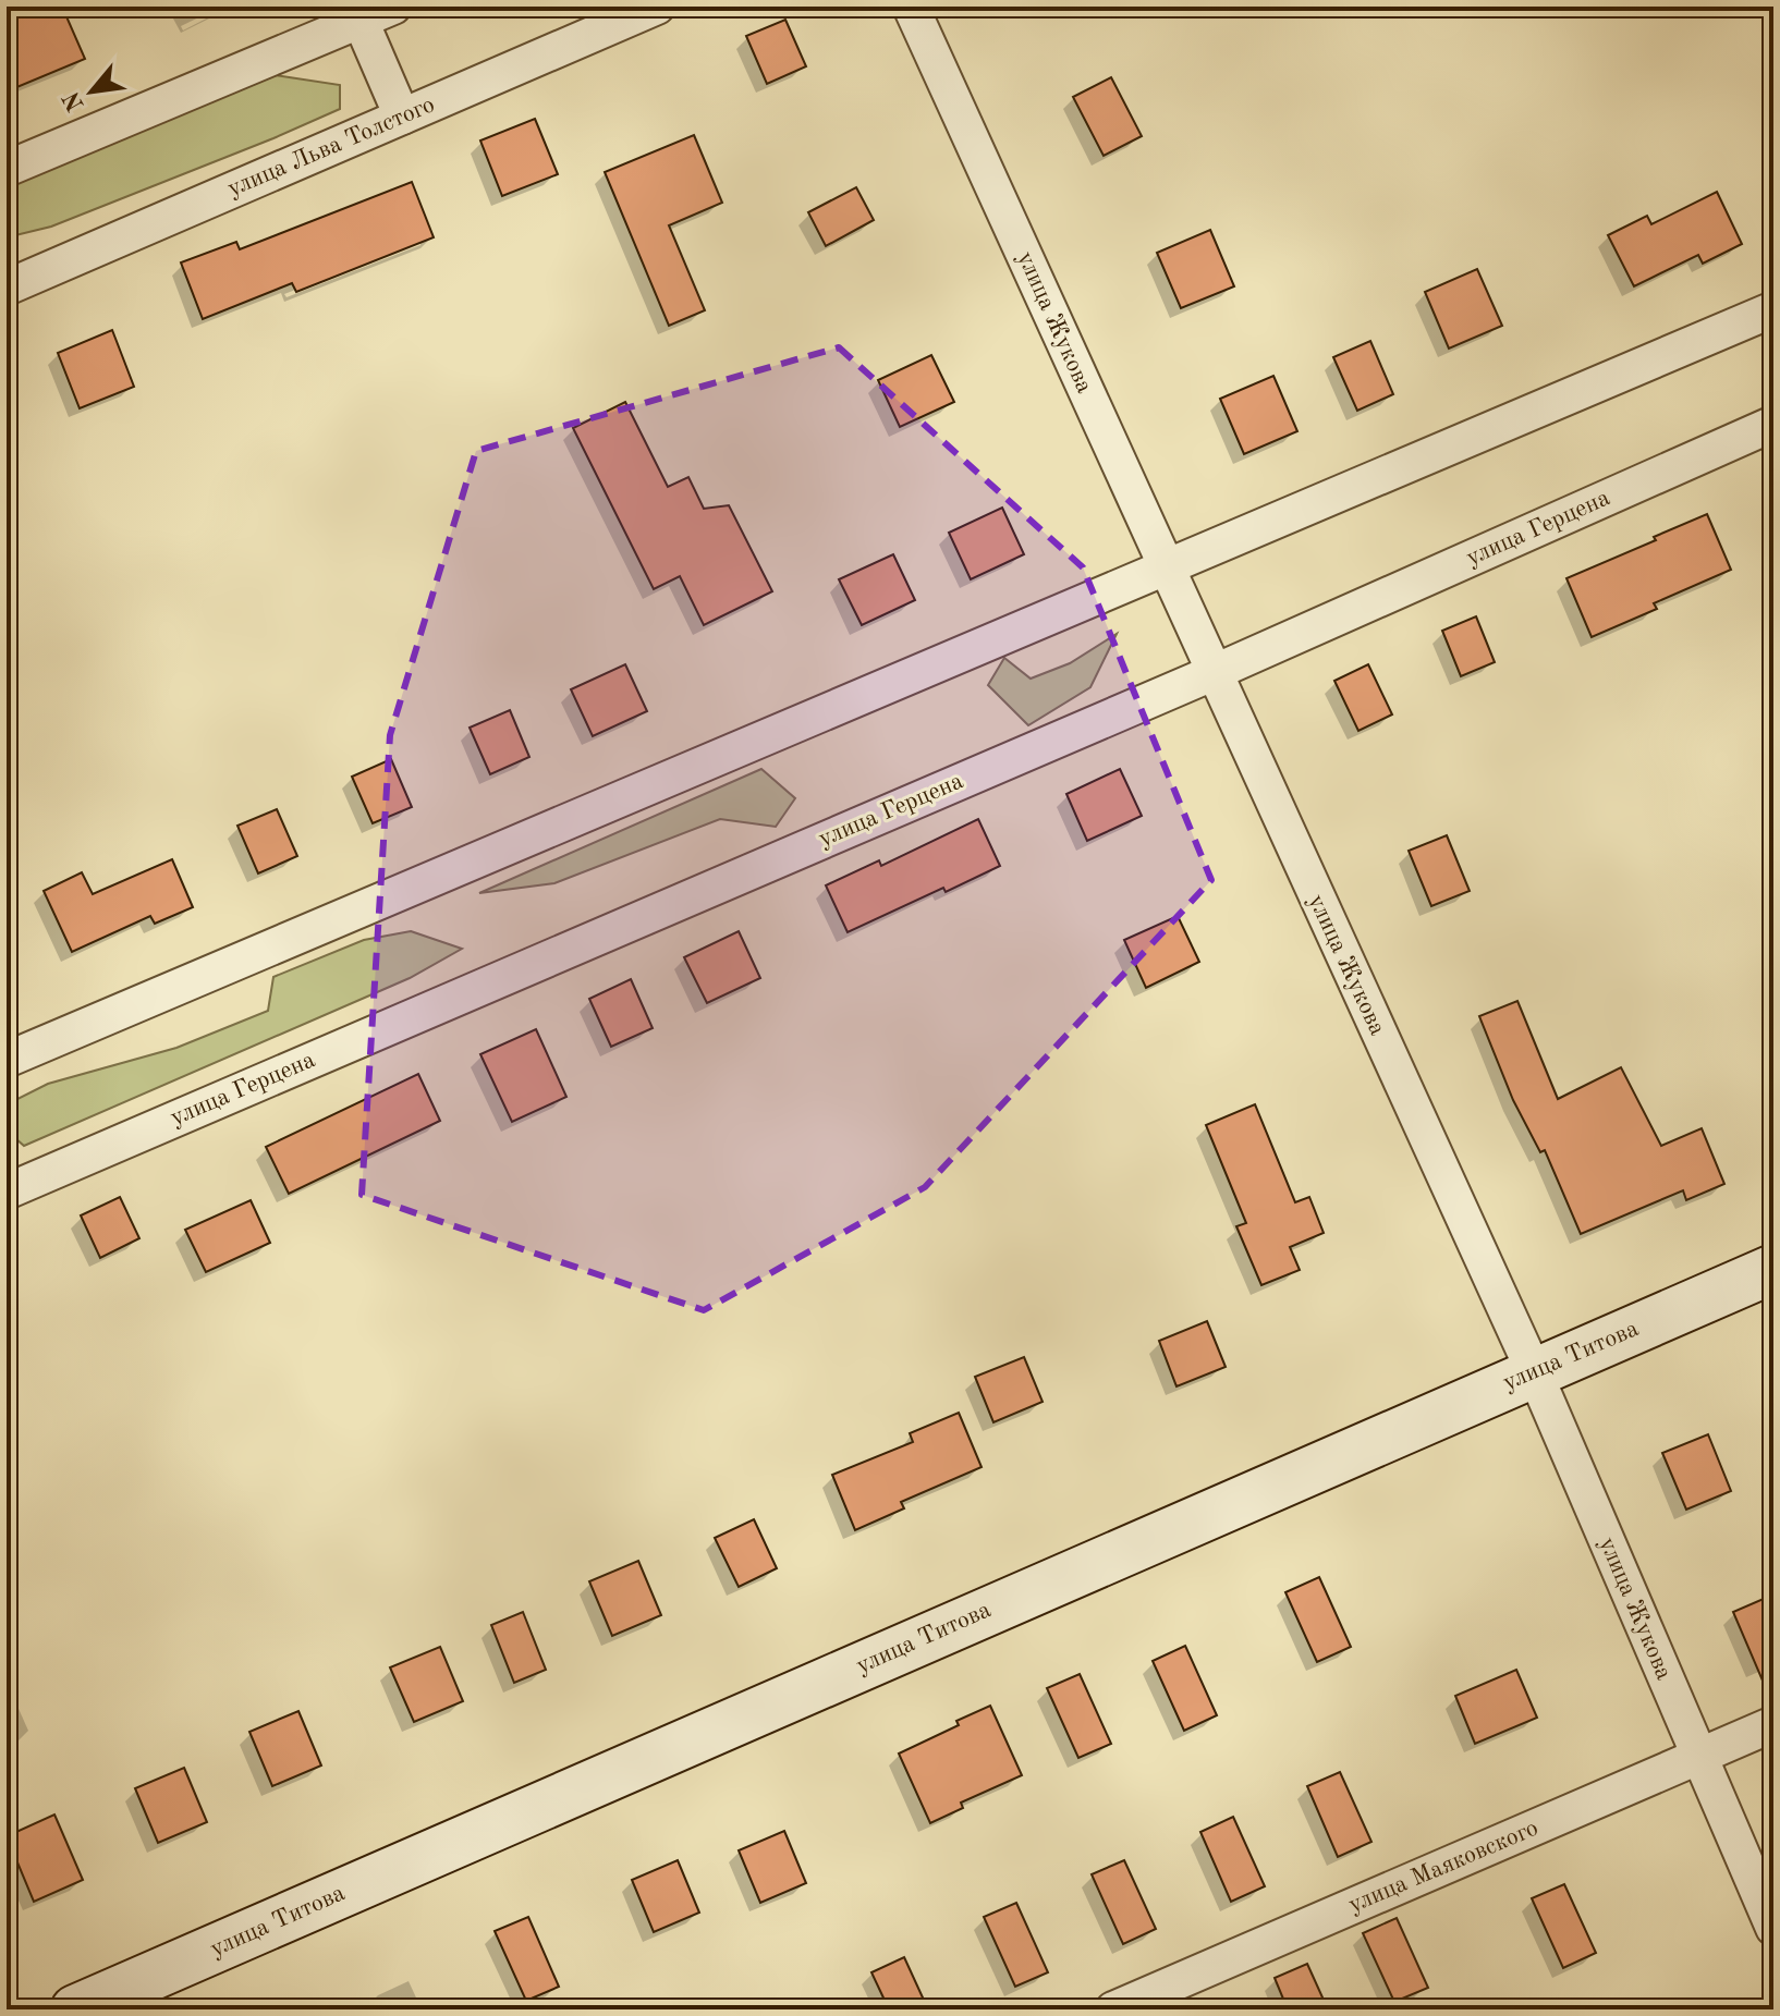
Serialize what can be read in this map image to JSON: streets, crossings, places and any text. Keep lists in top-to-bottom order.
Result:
{
  "streets": {
    "main road": ["улица Титова"],
    "street": [
      "улица Льва Толстого",
      "улица Жукова",
      "улица Герцена",
      "улица Маяковского"
    ]
  },
  "crossings": [
    ["улица Жукова", "улица Герцена"],
    ["улица Жукова", "улица Титова"],
    ["улица Жукова", "улица Маяковского"]
  ],
  "north": "bottom left"
}
